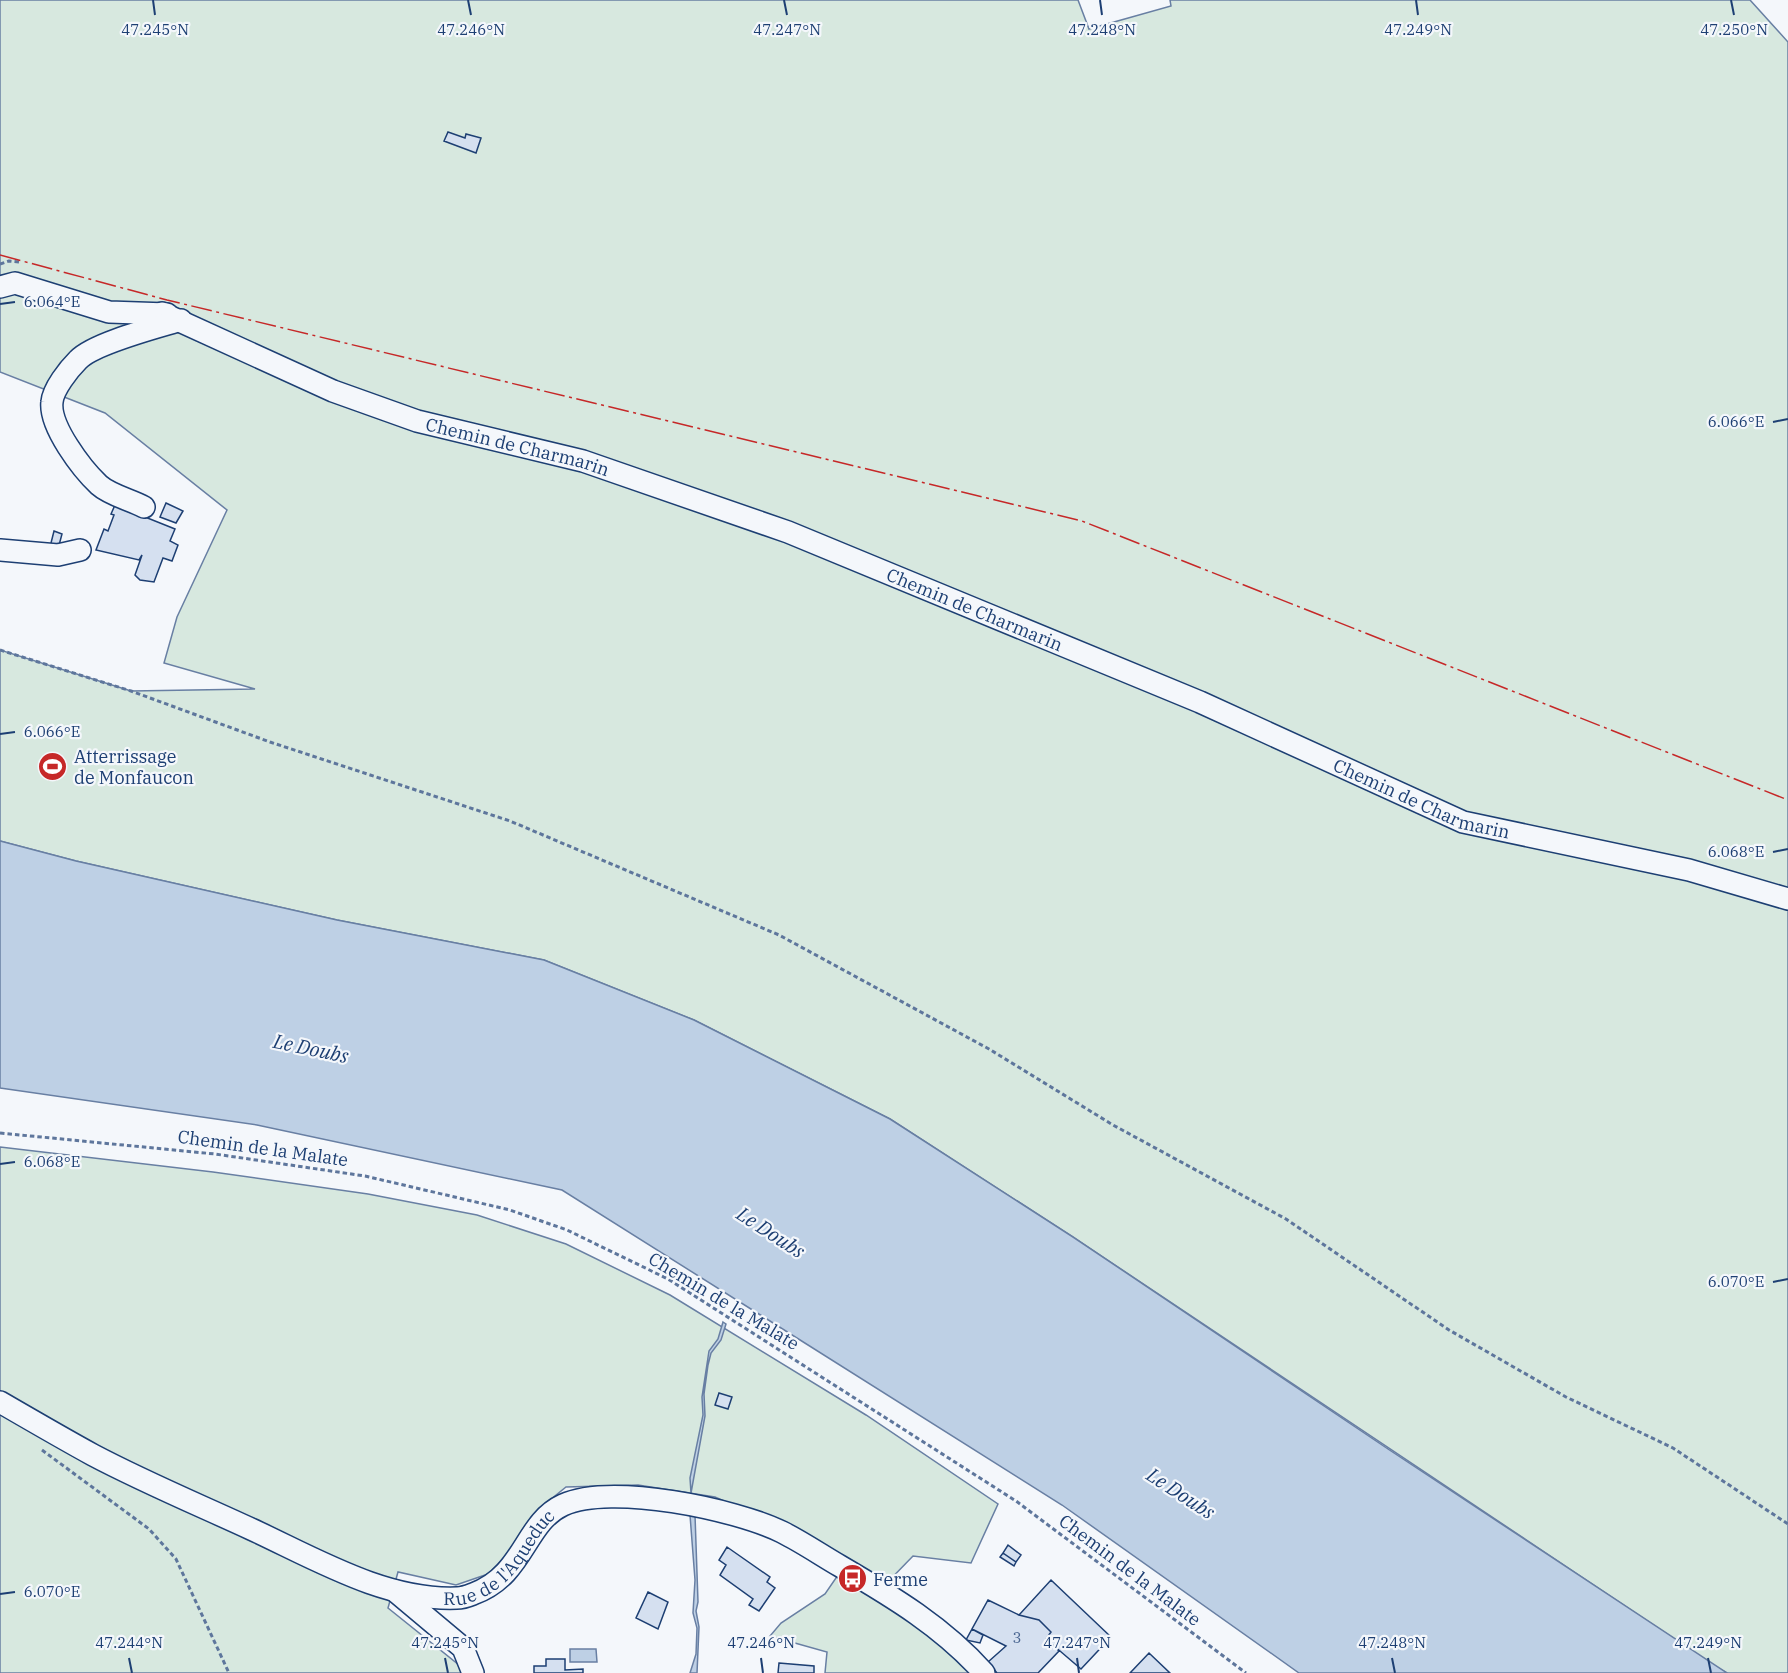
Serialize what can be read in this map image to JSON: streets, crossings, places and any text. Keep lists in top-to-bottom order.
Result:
{
  "streets": {
    "street": ["Chemin de Charmarin", "Rue de l'Aqueduc"],
    "path": ["Chemin de la Malate"]
  },
  "water": ["Le Doubs"],
  "places": {
    "sports": ["Atterrissage de Monfaucon"],
    "bus stop": ["Ferme"]
  },
  "house_numbers": ["3"],
  "coordinates": [
    "47.245°N",
    "47.246°N",
    "47.247°N",
    "47.248°N",
    "47.249°N",
    "47.250°N",
    "6.064°E",
    "6.066°E",
    "6.068°E",
    "6.070°E",
    "47.244°N"
  ]
}
